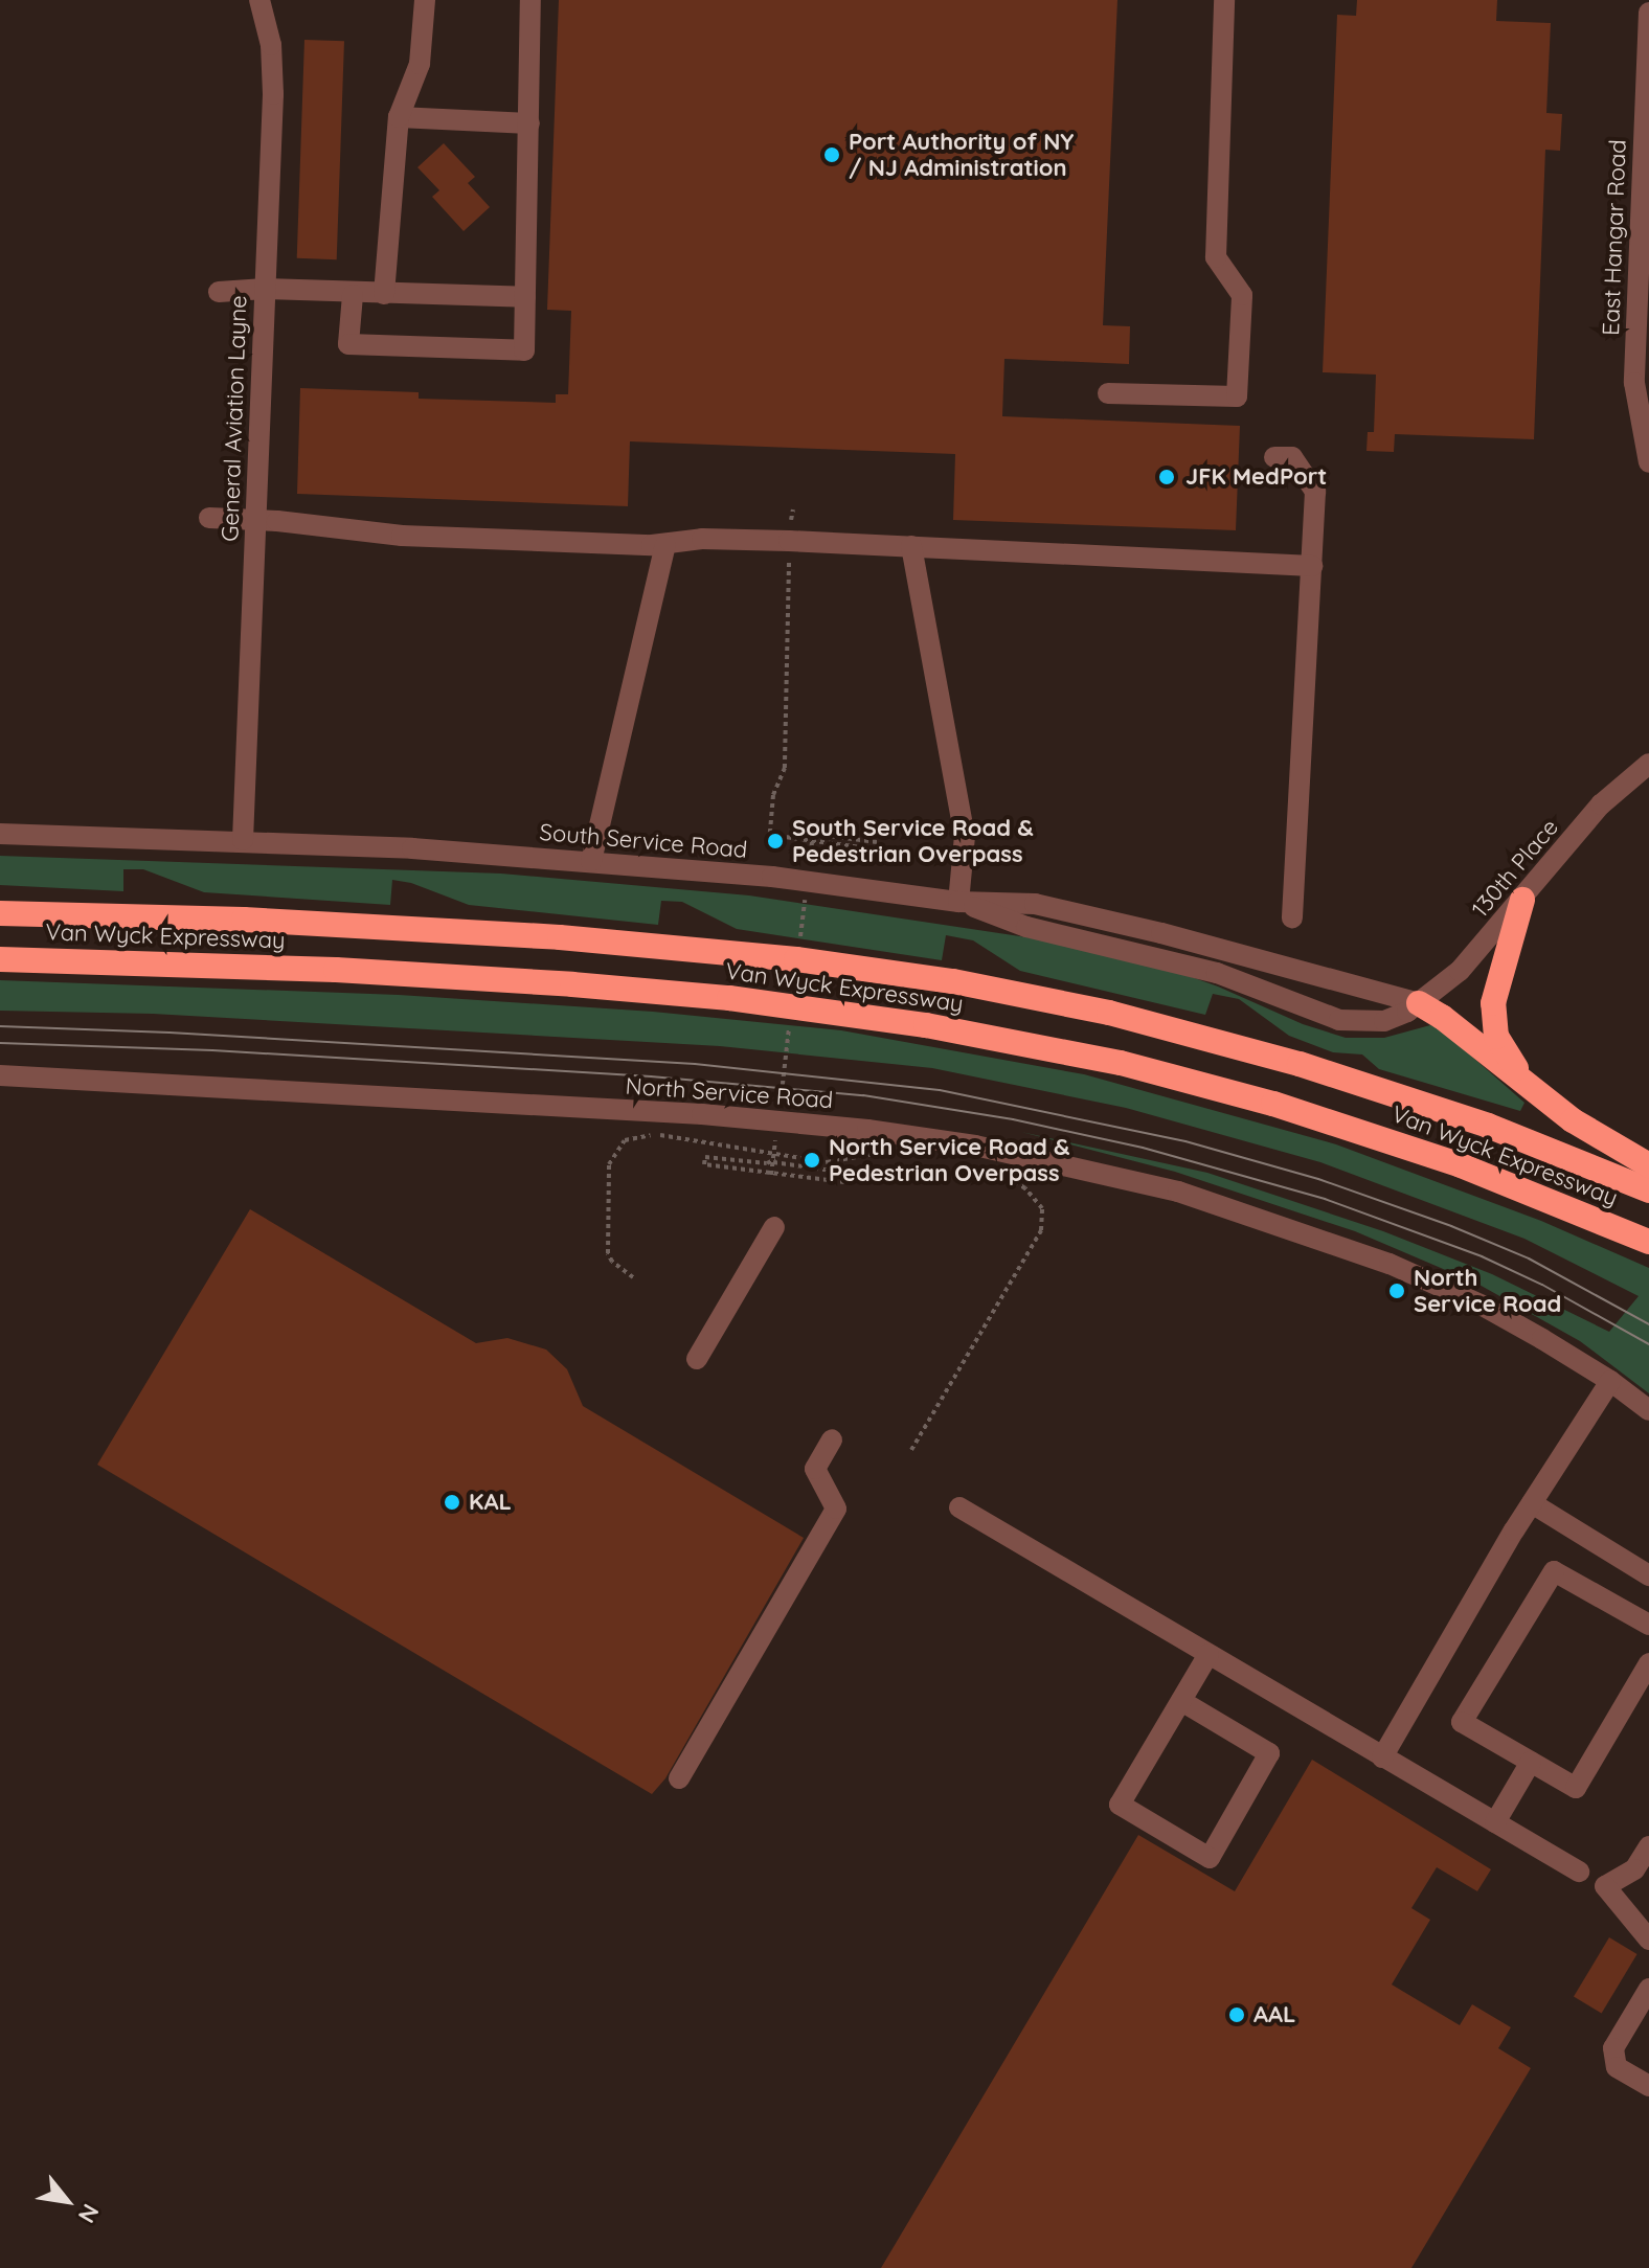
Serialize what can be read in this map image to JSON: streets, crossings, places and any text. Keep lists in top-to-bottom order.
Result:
{
  "streets": {
    "highway": ["Van Wyck Expressway"],
    "street": [
      "East Hangar Road",
      "General Aviation Layne",
      "South Service Road",
      "130th Place",
      "North Service Road"
    ]
  },
  "crossings": [
    ["General Aviation Layne", "South Service Road"],
    ["South Service Road", "130th Place"]
  ],
  "places": [
    "Port Authority of NY / NJ Administration",
    "JFK MedPort",
    "South Service Road & Pedestrian Overpass",
    "North Service Road & Pedestrian Overpass",
    "North Service Road",
    "KAL",
    "AAL"
  ],
  "north": "bottom right"
}
